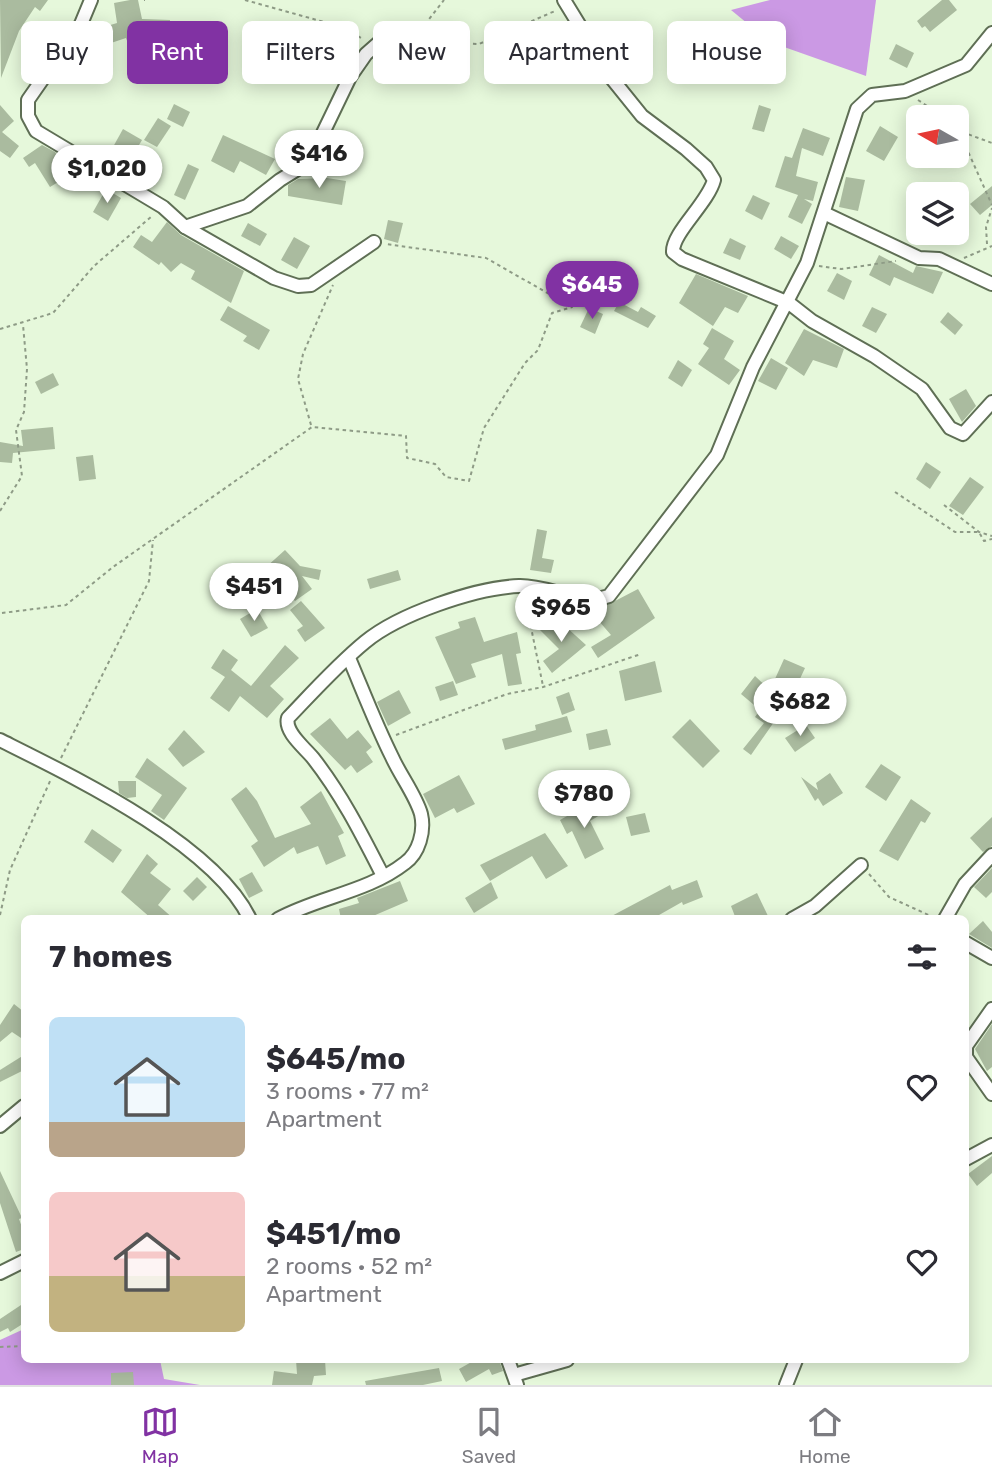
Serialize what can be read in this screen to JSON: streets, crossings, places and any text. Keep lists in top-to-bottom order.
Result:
{
  "north": "left",
  "page": {
    "chip": [
      "Buy",
      "Rent",
      "Filters",
      "New",
      "Apartment",
      "House"
    ],
    "price": [
      "$416",
      "$1,020",
      "$645",
      "$451",
      "$965",
      "$682",
      "$780"
    ],
    "heading": "7 homes",
    "list": [
      {
        "name": "$645/mo",
        "note": "3 rooms · 77 m² · Apartment"
      },
      {
        "name": "$451/mo",
        "note": "2 rooms · 52 m² · Apartment"
      }
    ],
    "tabs": ["Map", "Saved", "Home"]
  }
}
